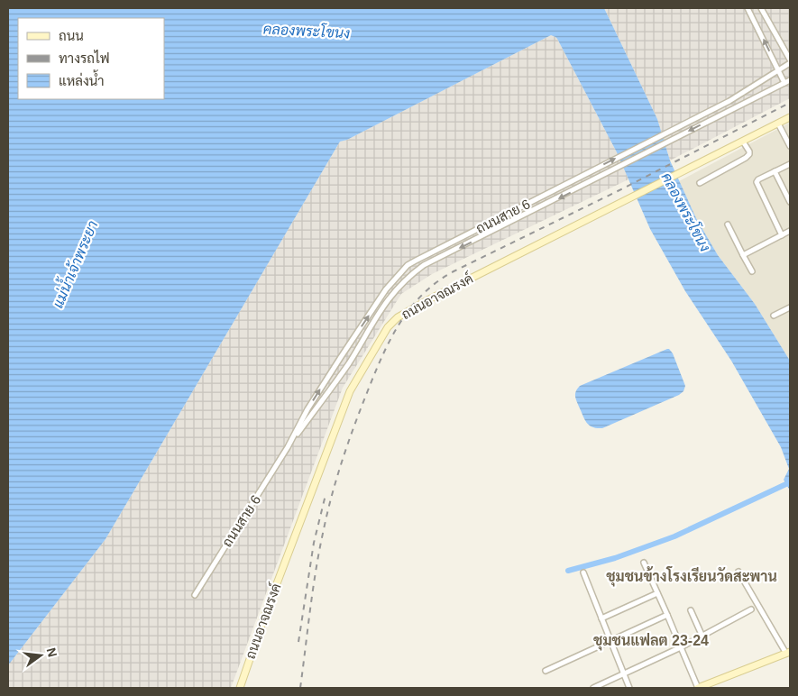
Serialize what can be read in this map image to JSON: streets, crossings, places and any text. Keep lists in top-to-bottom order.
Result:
{
  "streets": {
    "street": ["ถนนสาย 6", "ถนนอาจณรงค์"]
  },
  "districts": ["ชุมชนข้างโรงเรียนวัดสะพาน", "ชุมชนแฟลต 23-24"],
  "water": ["คลองพระโขนง", "แม่น้ำเจ้าพระยา"],
  "legend": ["ถนน", "ทางรถไฟ", "แหล่งน้ำ"],
  "north": "right"
}
